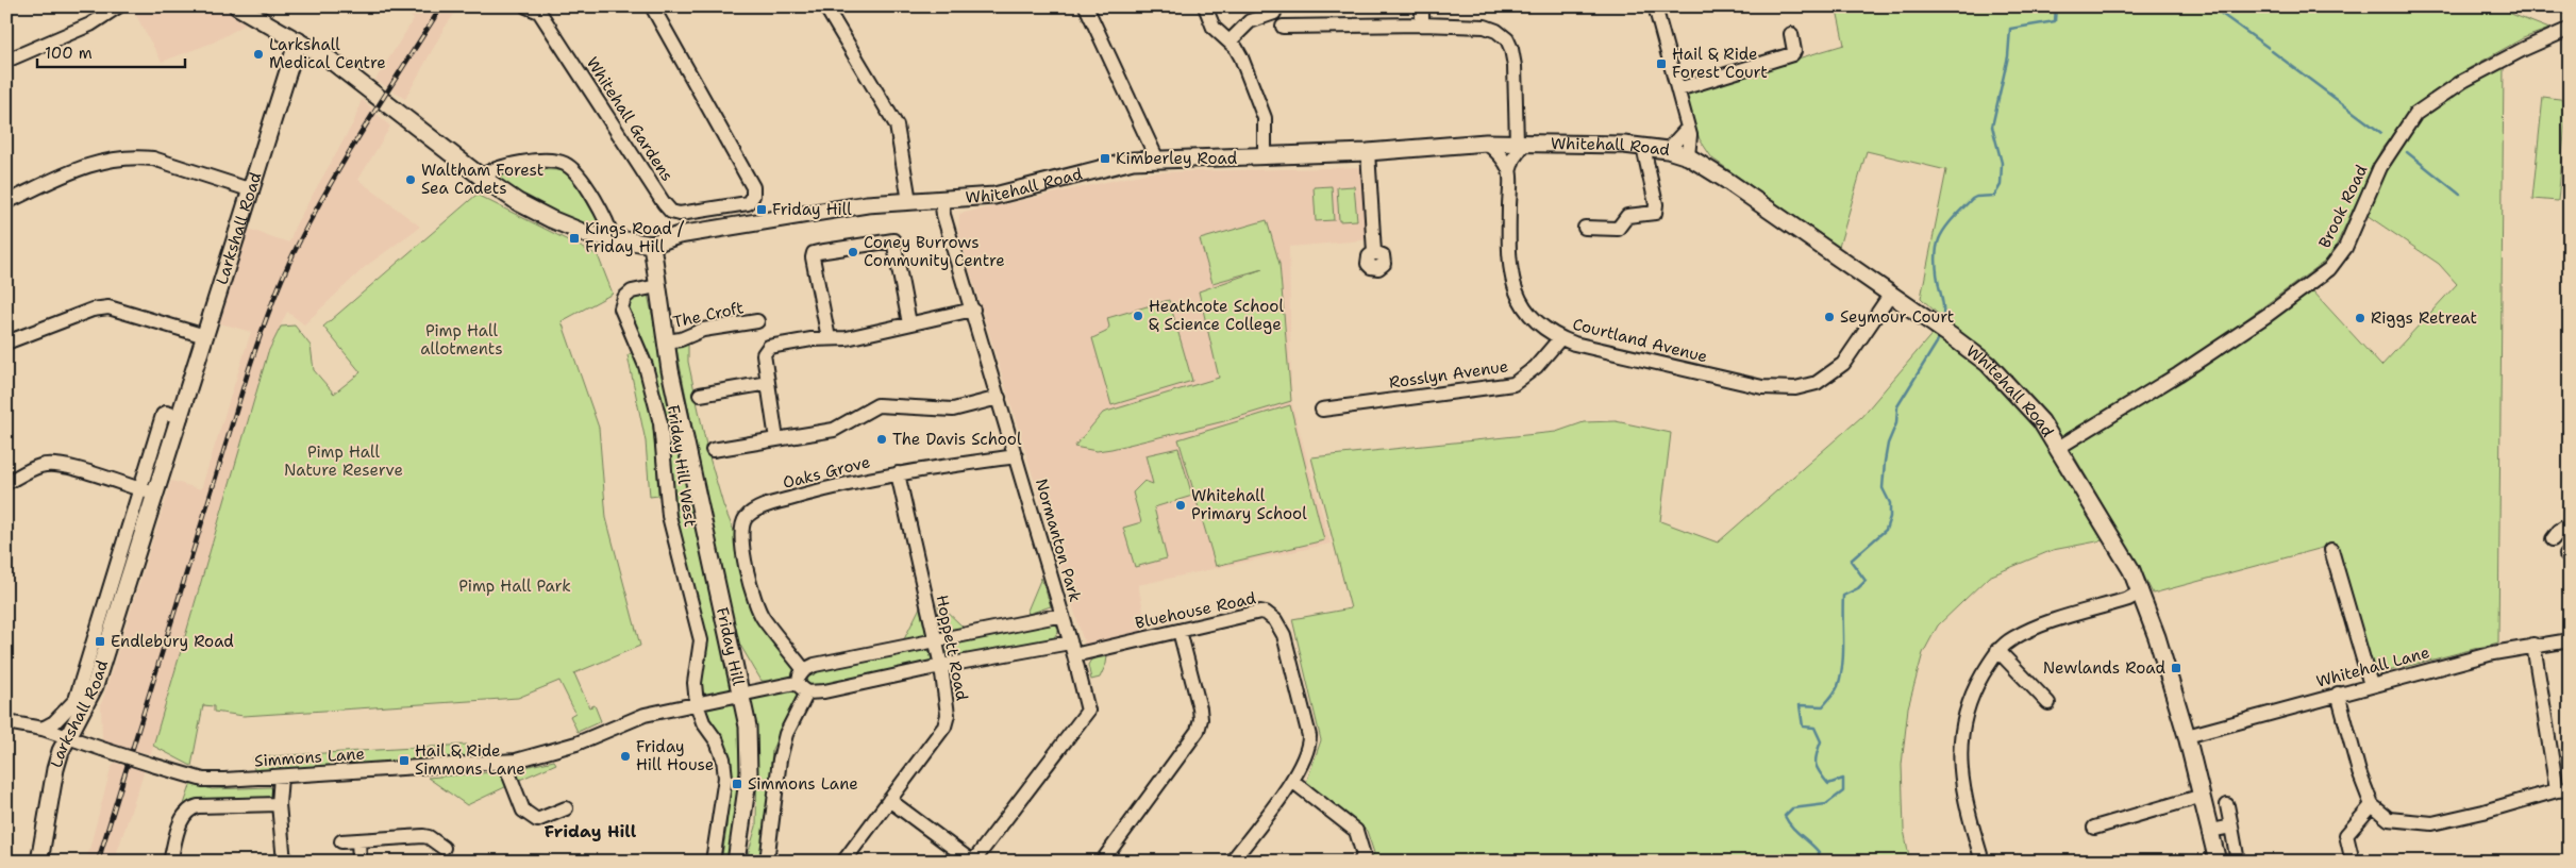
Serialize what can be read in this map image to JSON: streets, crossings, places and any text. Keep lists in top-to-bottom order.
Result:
{
  "streets": {
    "main road": ["Whitehall Road", "Larkshall Road", "Friday Hill"],
    "street": [
      "Whitehall Gardens",
      "Brook Road",
      "The Croft",
      "Courtland Avenue",
      "Rosslyn Avenue",
      "Friday Hill West",
      "Oaks Grove",
      "Normanton Park",
      "Bluehouse Road",
      "Hoppett Road",
      "Whitehall Lane",
      "Simmons Lane"
    ]
  },
  "crossings": [
    ["Whitehall Road", "Brook Road"],
    ["Whitehall Road", "Courtland Avenue"],
    ["Whitehall Road", "Normanton Park"],
    ["Whitehall Road", "Friday Hill"],
    ["Whitehall Road", "Whitehall Lane"],
    ["Larkshall Road", "Simmons Lane"],
    ["The Croft", "Friday Hill"],
    ["Courtland Avenue", "Rosslyn Avenue"],
    ["Friday Hill West", "Friday Hill"],
    ["Friday Hill West", "Simmons Lane"],
    ["Oaks Grove", "Normanton Park"],
    ["Oaks Grove", "Hoppett Road"],
    ["Normanton Park", "Bluehouse Road"],
    ["Bluehouse Road", "Hoppett Road"],
    ["Friday Hill", "Simmons Lane"]
  ],
  "districts": ["Friday Hill"],
  "parks": ["Pimp Hall allotments", "Pimp Hall Nature Reserve", "Pimp Hall Park"],
  "places": {
    "other": [
      "Larkshall Medical Centre",
      "Waltham Forest Sea Cadets",
      "Coney Burrows Community Centre",
      "Heathcote School & Science College",
      "Seymour Court",
      "Riggs Retreat",
      "The Davis School",
      "Whitehall Primary School",
      "Friday Hill House"
    ],
    "transit": [
      "Hail & Ride Forest Court",
      "Kimberley Road",
      "Friday Hill",
      "Kings Road / Friday Hill",
      "Endlebury Road",
      "Newlands Road",
      "Hail & Ride Simmons Lane",
      "Simmons Lane"
    ]
  },
  "scale_bar": "100 m"
}
